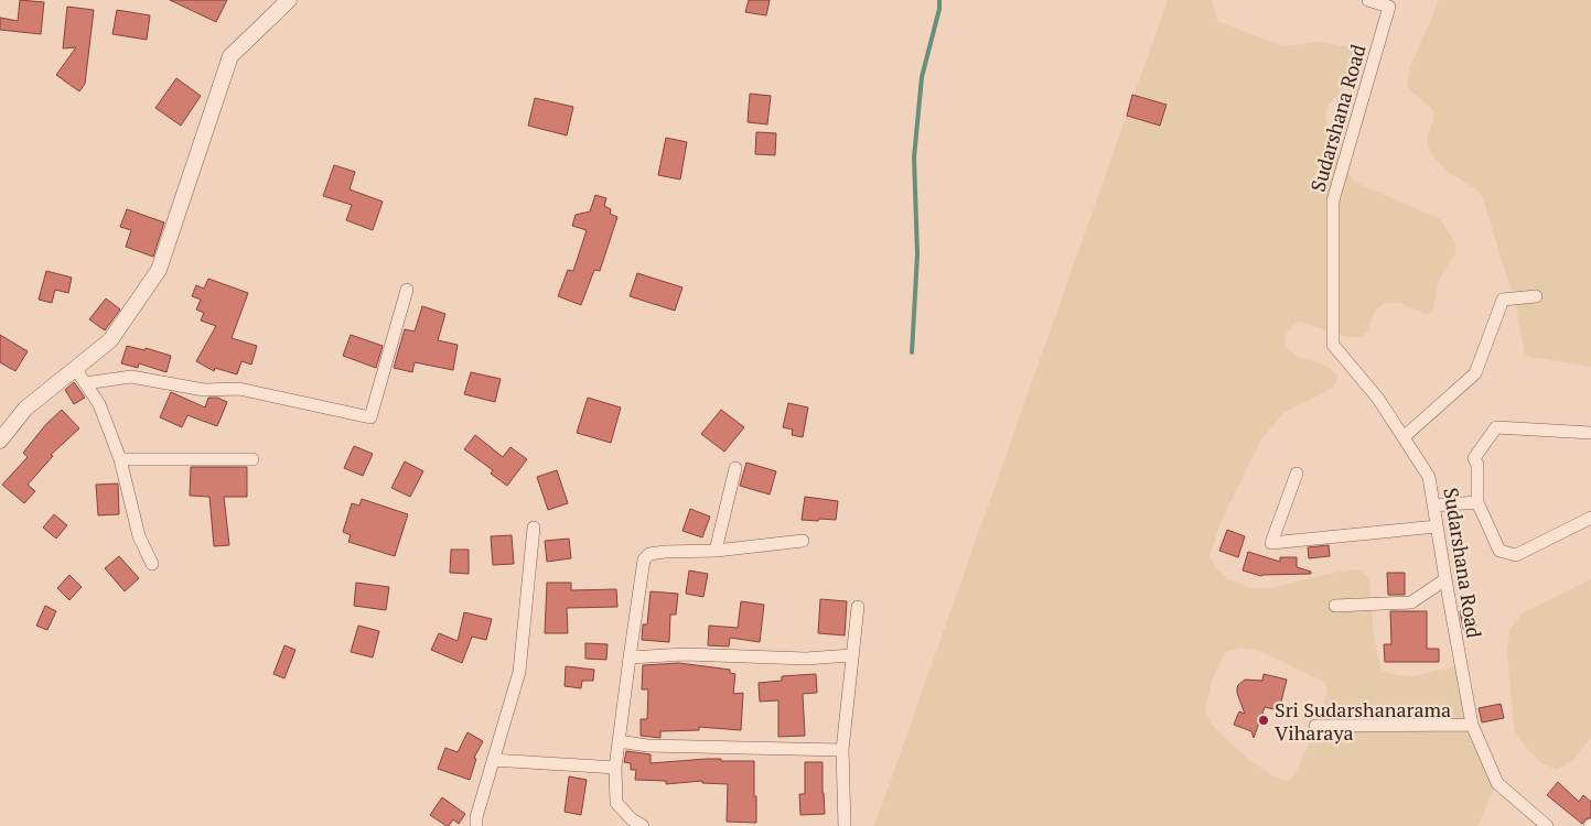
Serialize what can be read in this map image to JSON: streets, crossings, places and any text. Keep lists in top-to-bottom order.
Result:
{
  "streets": {
    "street": ["Sudarshana Road"]
  },
  "places": ["Sri Sudarshanarama Viharaya"]
}
